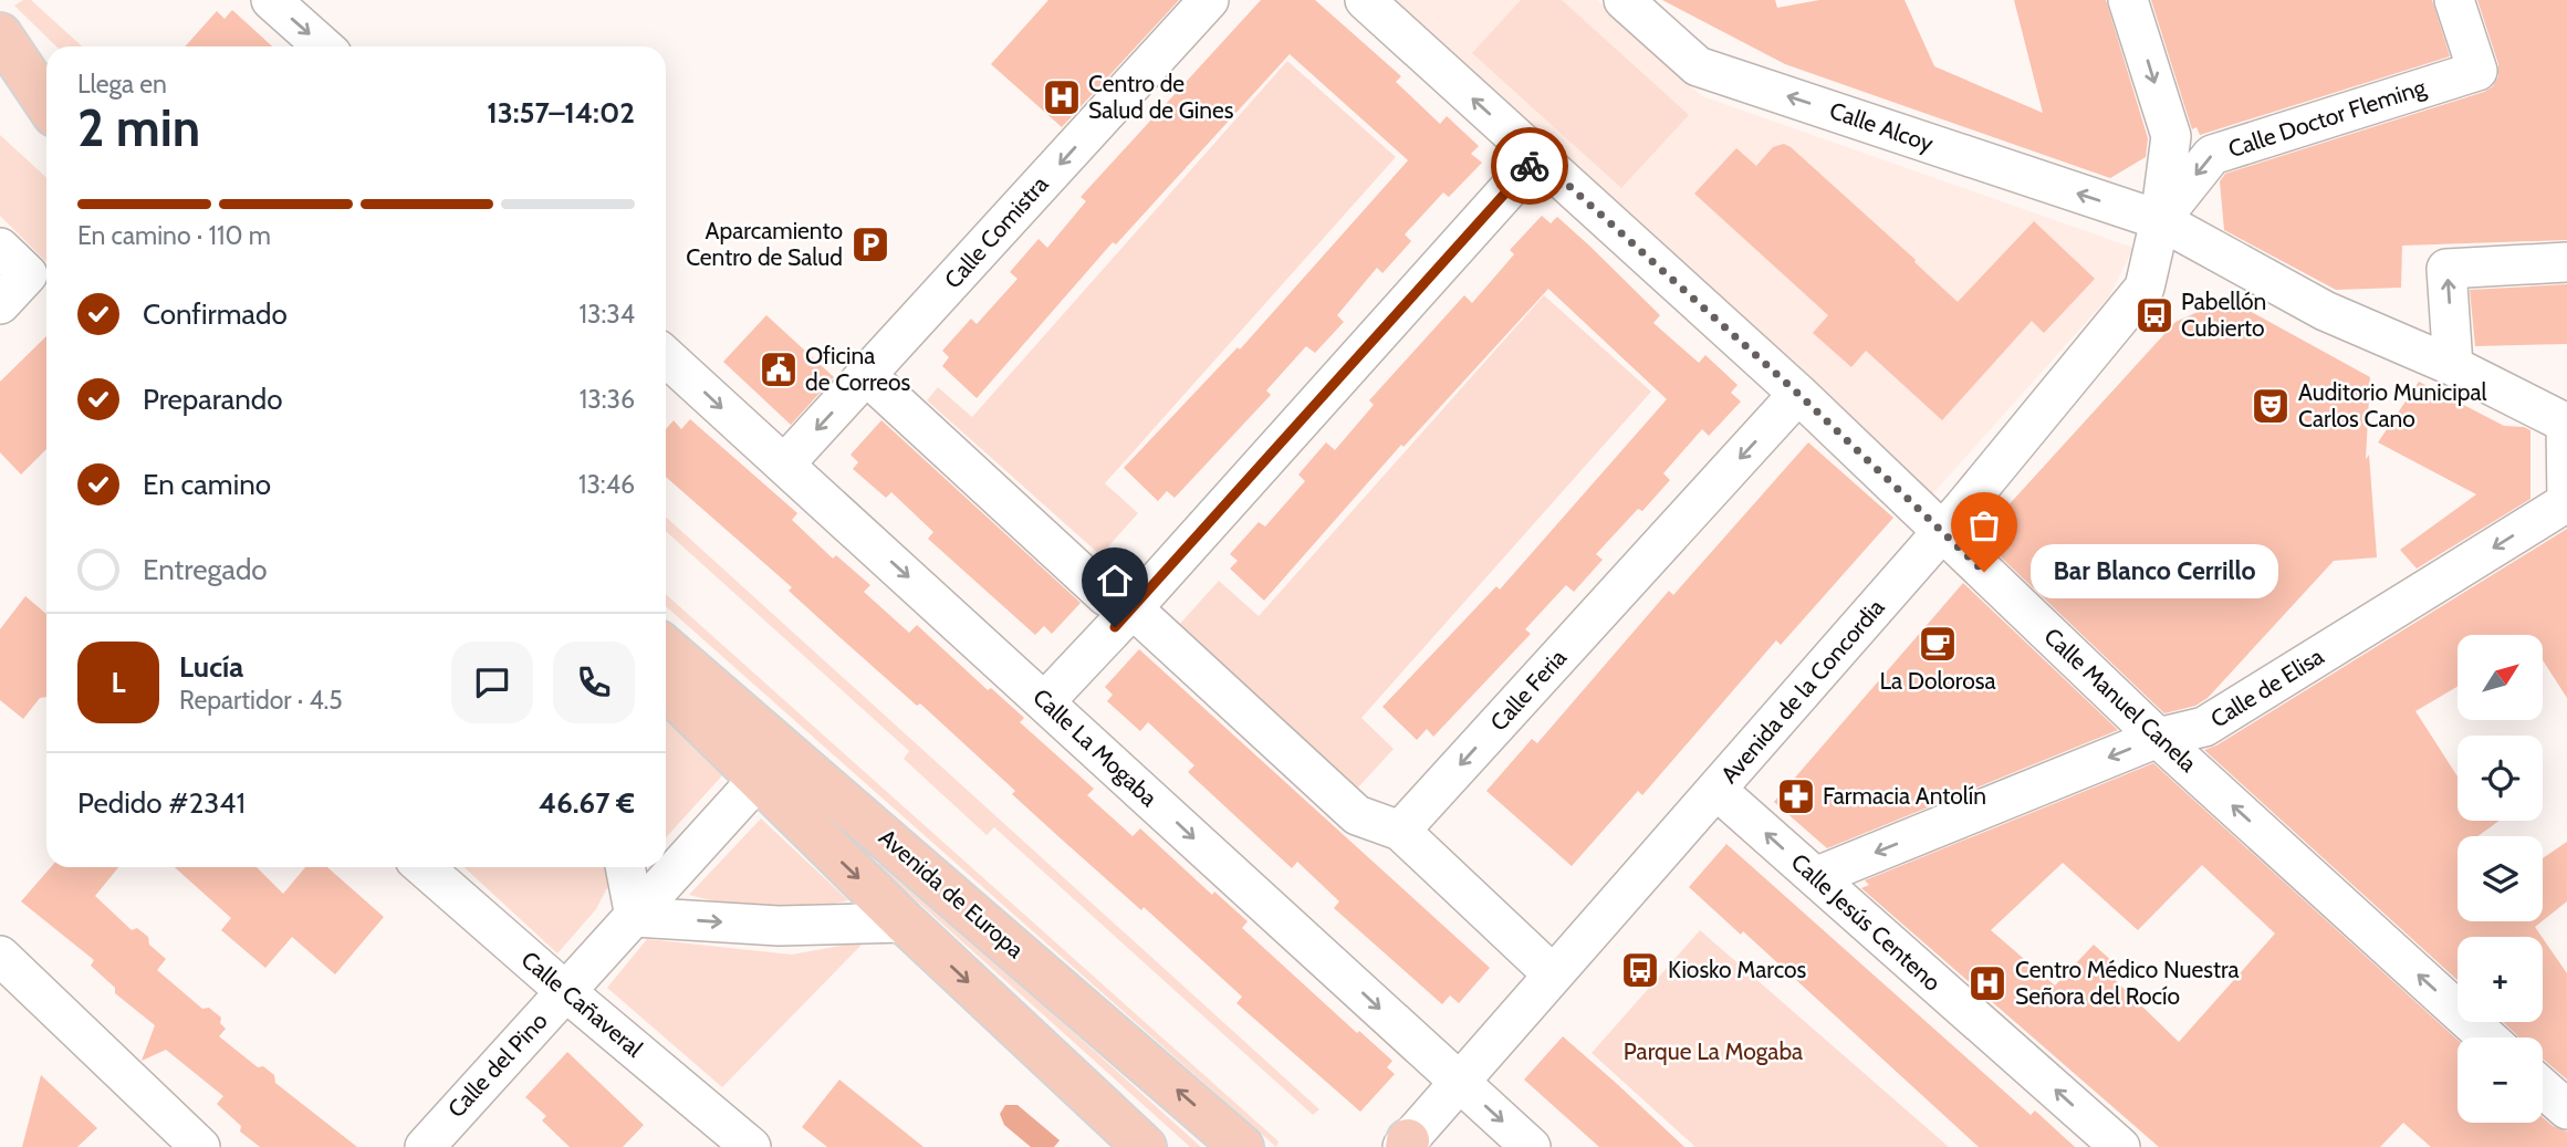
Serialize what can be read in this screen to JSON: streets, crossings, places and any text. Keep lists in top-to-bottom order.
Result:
{
  "streets": {
    "main road": ["Avenida de Europa"],
    "street": [
      "Calle Doctor Fleming",
      "Calle Alcoy",
      "Calle Comistra",
      "Calle de Elisa",
      "Calle Feria",
      "Avenida de la Concordia",
      "Calle Manuel Canela",
      "Calle La Mogaba",
      "Calle Jesús Centeno",
      "Calle Cañaveral",
      "Calle del Pino"
    ]
  },
  "crossings": [
    ["Calle Doctor Fleming", "Calle Alcoy"],
    ["Calle Doctor Fleming", "Avenida de la Concordia"],
    ["Calle Alcoy", "Avenida de la Concordia"],
    ["Calle Comistra", "Calle La Mogaba"],
    ["Calle de Elisa", "Calle Manuel Canela"],
    ["Calle de Elisa", "Calle Jesús Centeno"],
    ["Calle Feria", "Calle Manuel Canela"],
    ["Avenida de la Concordia", "Calle Manuel Canela"],
    ["Avenida de la Concordia", "Calle La Mogaba"],
    ["Avenida de la Concordia", "Calle Jesús Centeno"],
    ["Avenida de Europa", "Calle del Pino"],
    ["Calle Cañaveral", "Calle del Pino"]
  ],
  "one_way": [
    "Calle Doctor Fleming",
    "Calle Alcoy",
    "Calle Comistra",
    "Calle de Elisa",
    "Calle Feria",
    "Calle Manuel Canela",
    "Calle Jesús Centeno"
  ],
  "parks": ["Parque La Mogaba"],
  "places": {
    "hospital": ["Centro de Salud de Gines", "Centro Médico Nuestra Señora del Rocío"],
    "parking": ["Aparcamiento Centro de Salud"],
    "bus stop": ["Pabellón Cubierto", "Kiosko Marcos"],
    "public building": ["Oficina de Correos"],
    "theatre": ["Auditorio Municipal Carlos Cano"],
    "other": ["Bar Blanco Cerrillo"],
    "cafe": ["La Dolorosa"],
    "pharmacy": ["Farmacia Antolín"]
  },
  "north": "top right",
  "page": {
    "heading": ["2 min", "Llega en", "13:57–14:02"],
    "panel": [
      "Lucía",
      "Repartidor · 4.5",
      "Pedido #2341",
      "46.67 €"
    ],
    "bar": "En camino · 110 m",
    "list": [
      ["Confirmado", "13:34"],
      ["Preparando", "13:36"],
      ["En camino", "13:46"],
      "Entregado"
    ],
    "bubble": "Bar Blanco Cerrillo",
    "map_buttons": ["+", "−"],
    "round": "L"
  }
}
